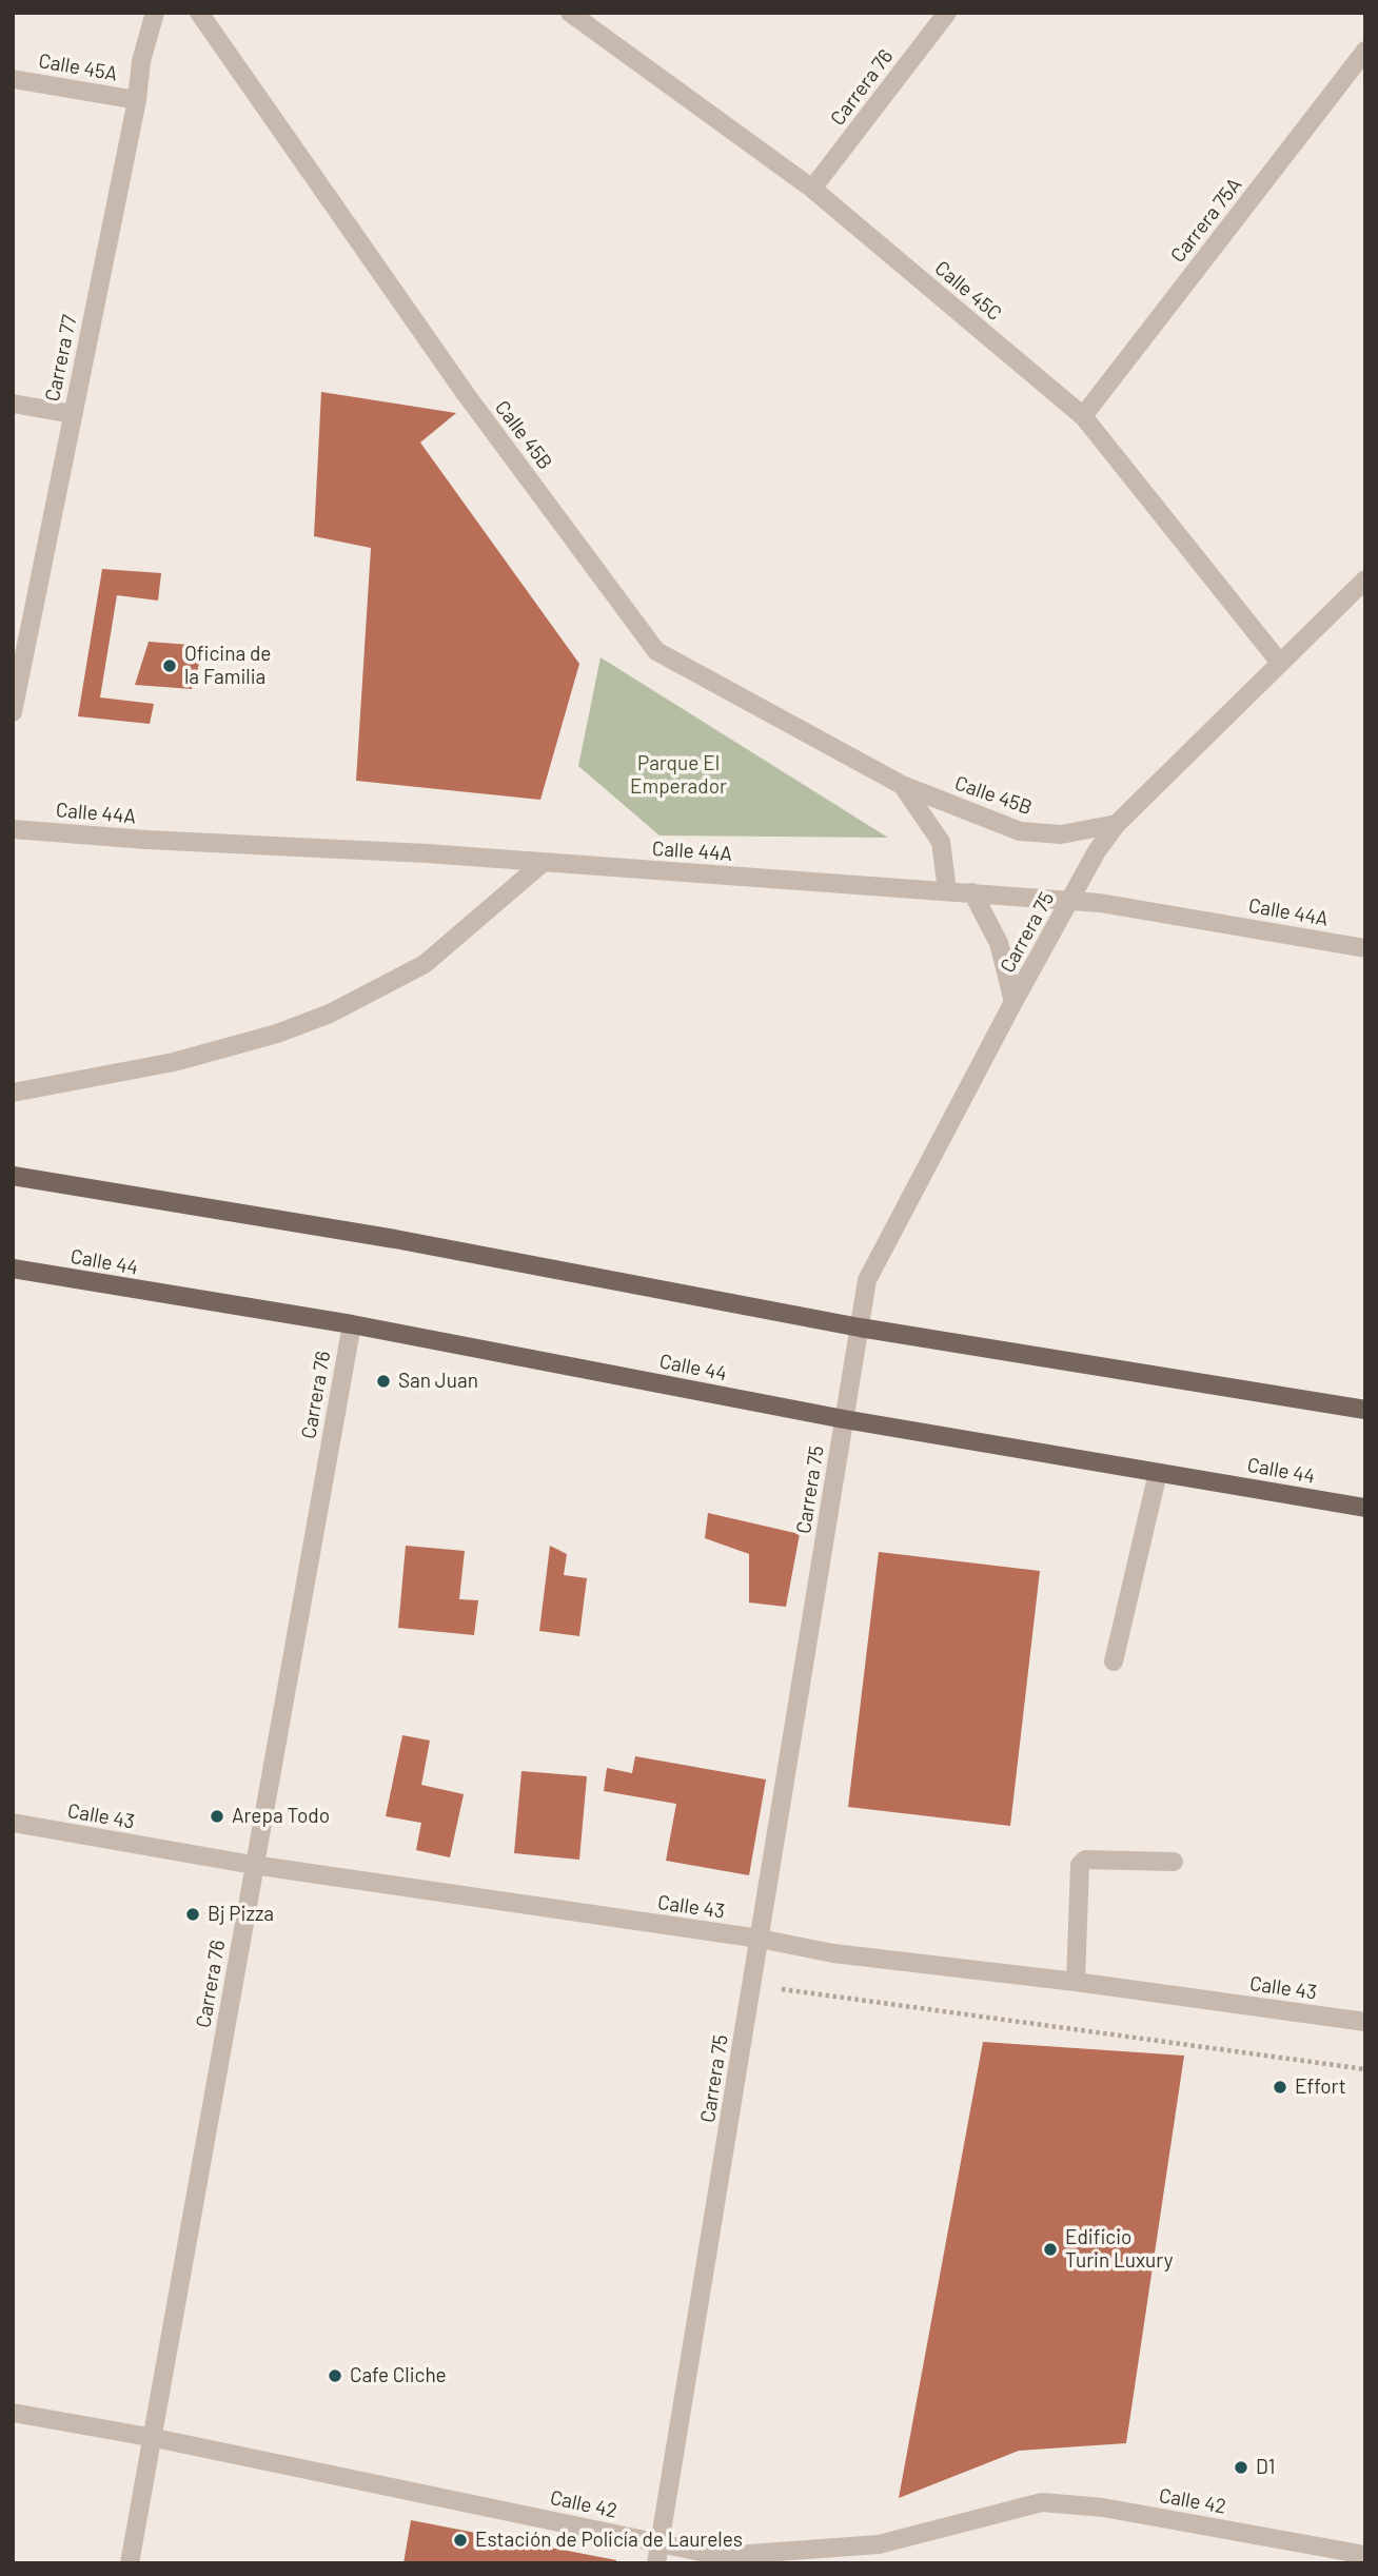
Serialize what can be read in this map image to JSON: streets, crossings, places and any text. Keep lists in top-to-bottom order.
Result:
{
  "streets": {
    "main road": ["Calle 44"],
    "street": [
      "Calle 45A",
      "Carrera 76",
      "Carrera 75A",
      "Calle 45C",
      "Carrera 77",
      "Calle 45B",
      "Calle 44A",
      "Carrera 75",
      "Calle 43",
      "Calle 42"
    ]
  },
  "crossings": [
    ["Calle 45A", "Carrera 77"],
    ["Carrera 76", "Calle 45C"],
    ["Carrera 76", "Calle 44"],
    ["Carrera 76", "Calle 43"],
    ["Carrera 76", "Calle 42"],
    ["Carrera 75A", "Calle 45C"],
    ["Calle 45C", "Carrera 75"],
    ["Calle 45B", "Calle 44A"],
    ["Calle 45B", "Carrera 75"],
    ["Calle 44A", "Carrera 75"],
    ["Carrera 75", "Calle 44"],
    ["Carrera 75", "Calle 43"],
    ["Carrera 75", "Calle 42"]
  ],
  "parks": ["Parque El Emperador"],
  "places": [
    "Oficina de la Familia",
    "San Juan",
    "Arepa Todo",
    "Bj Pizza",
    "Effort",
    "Edificio Turin Luxury",
    "Cafe Cliche",
    "D1",
    "Estación de Policía de Laureles"
  ]
}
